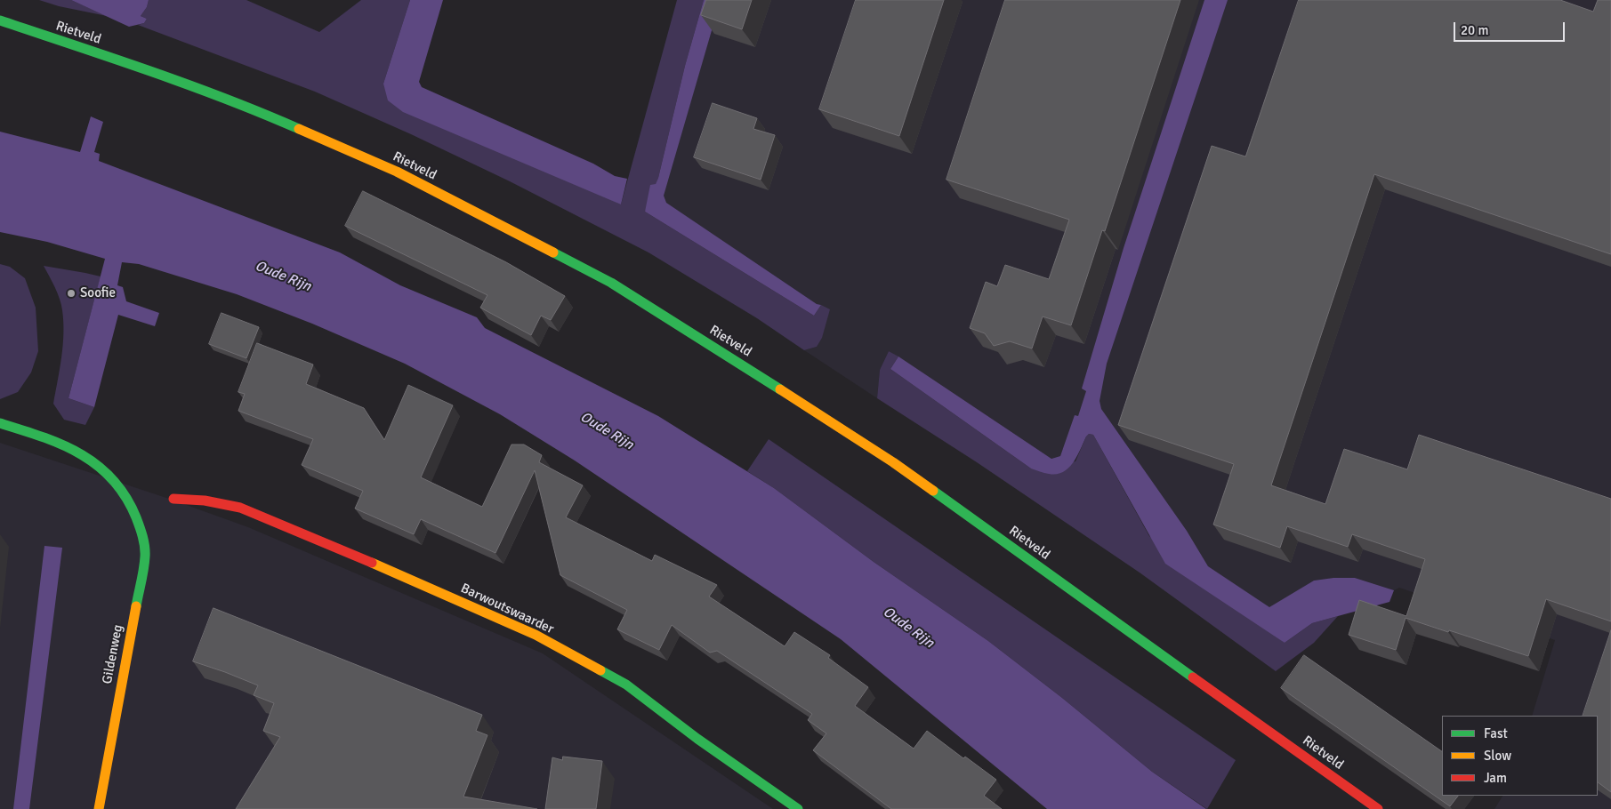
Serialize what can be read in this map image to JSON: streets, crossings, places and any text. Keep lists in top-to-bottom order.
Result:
{
  "streets": {
    "main road": ["Rietveld", "Barwoutswaarder", "Gildenweg"]
  },
  "water": ["Oude Rijn"],
  "places": ["Soofie"],
  "legend": ["Fast", "Slow", "Jam"],
  "scale_bar": "20 m"
}
